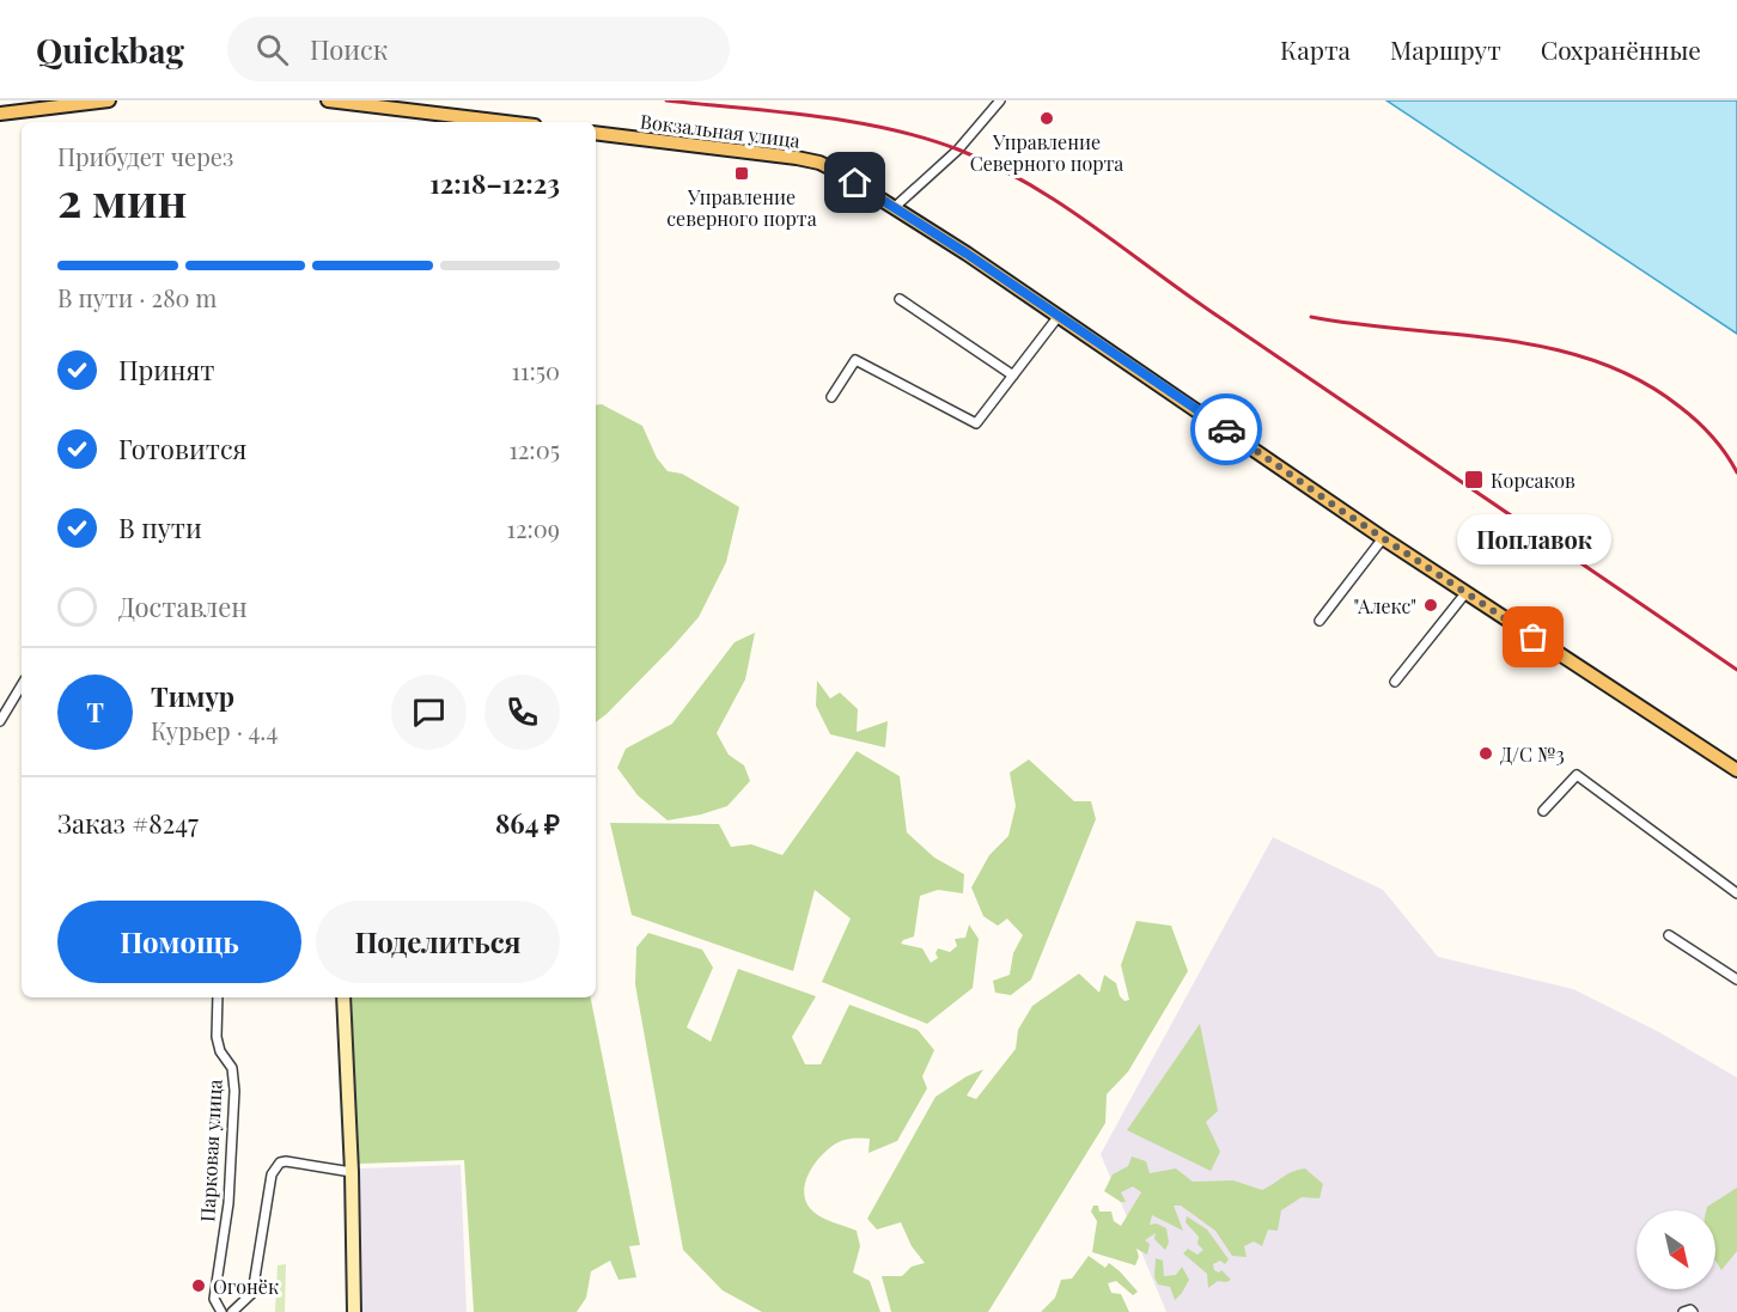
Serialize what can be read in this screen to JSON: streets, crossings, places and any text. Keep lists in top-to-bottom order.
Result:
{
  "streets": {
    "main road": ["Вокзальная улица"],
    "street": ["Парковая улица"]
  },
  "places": {
    "other": [
      "Управление Северного порта",
      "\"Алекс\"",
      "Поплавок",
      "Д/С №3",
      "Огонёк"
    ],
    "transit": ["Управление северного порта", "Корсаков"]
  },
  "north": "bottom right",
  "page": {
    "header": "Quickbag",
    "search": "Поиск",
    "nav": ["Карта", "Маршрут", "Сохранённые"],
    "heading": ["2 мин", "Прибудет через", "12:18–12:23"],
    "panel": [
      "Тимур",
      "Курьер · 4.4",
      "Заказ #8247",
      "864 ₽"
    ],
    "bar": "В пути · 280 m",
    "list": [
      ["Принят", "11:50"],
      ["Готовится", "12:05"],
      ["В пути", "12:09"],
      "Доставлен"
    ],
    "bubble": "Поплавок",
    "round": "Т",
    "buttons": ["Помощь", "Поделиться"]
  }
}
